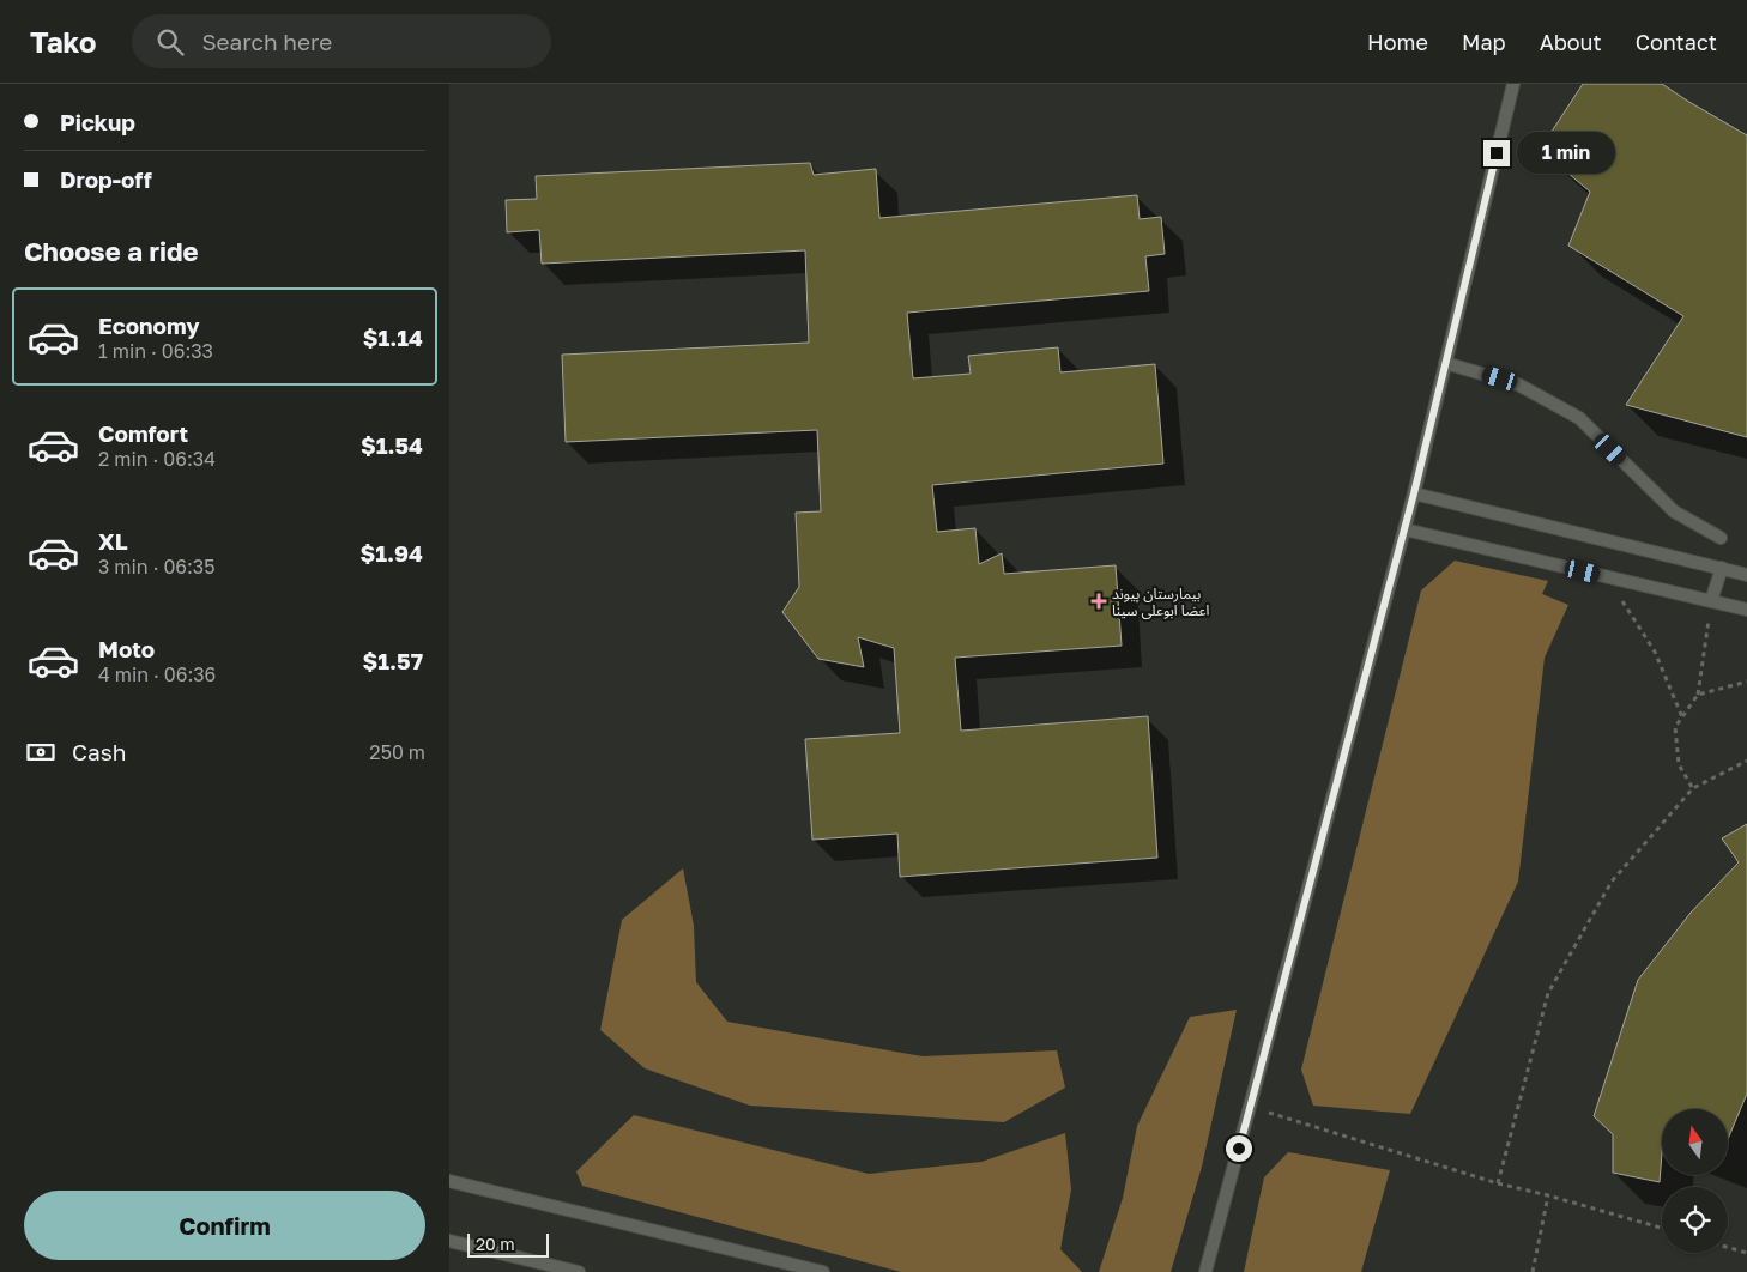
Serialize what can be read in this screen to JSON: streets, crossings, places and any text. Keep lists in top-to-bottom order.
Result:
{
  "places": {
    "health": ["بیمارستان پیوند اعضا ابوعلی سینا"]
  },
  "scale_bar": "20 m",
  "north": "top",
  "page": {
    "header": "Tako",
    "search": "Search here",
    "nav": [
      "Home",
      "Map",
      "About",
      "Contact"
    ],
    "banner": ["Pickup", "Drop-off"],
    "bubble": "1 min",
    "heading": "Choose a ride",
    "list": [
      {
        "name": "Economy",
        "note": "1 min · 06:33",
        "value": "$1.14"
      },
      {
        "name": "Comfort",
        "note": "2 min · 06:34",
        "value": "$1.54"
      },
      {
        "name": "XL",
        "note": "3 min · 06:35",
        "value": "$1.94"
      },
      {
        "name": "Moto",
        "note": "4 min · 06:36",
        "value": "$1.57"
      }
    ],
    "pay": ["Cash", "250 m"],
    "buttons": "Confirm",
    "scale": "20 m"
  }
}
